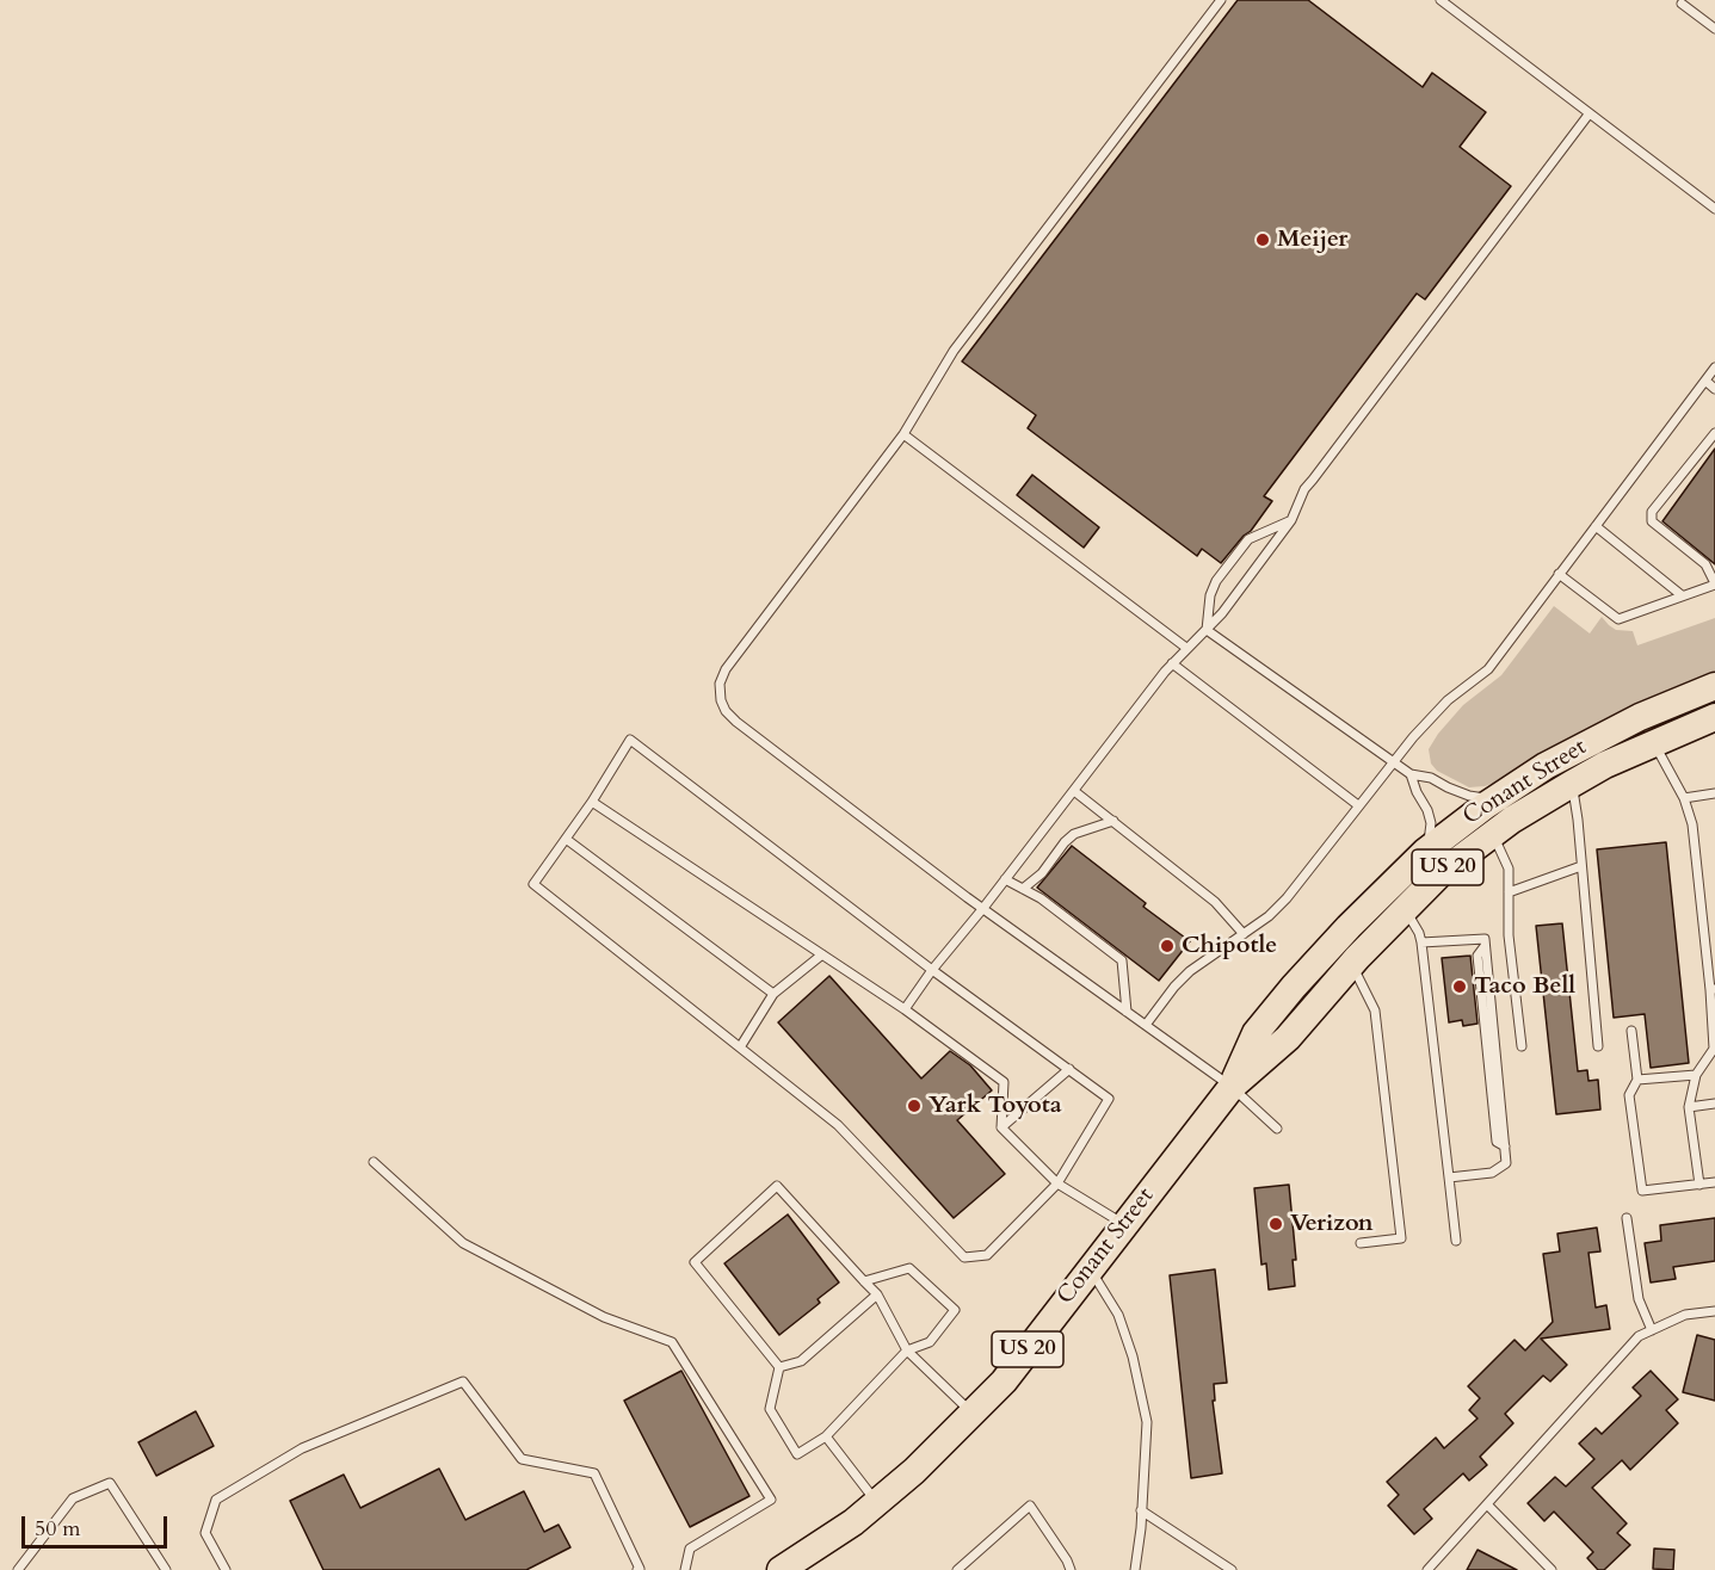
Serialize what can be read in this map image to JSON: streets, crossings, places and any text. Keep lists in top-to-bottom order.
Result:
{
  "streets": {
    "main road": ["Conant Street", "US 20"]
  },
  "places": [
    "Meijer",
    "Chipotle",
    "Taco Bell",
    "Yark Toyota",
    "Verizon"
  ],
  "scale_bar": "50 m"
}
